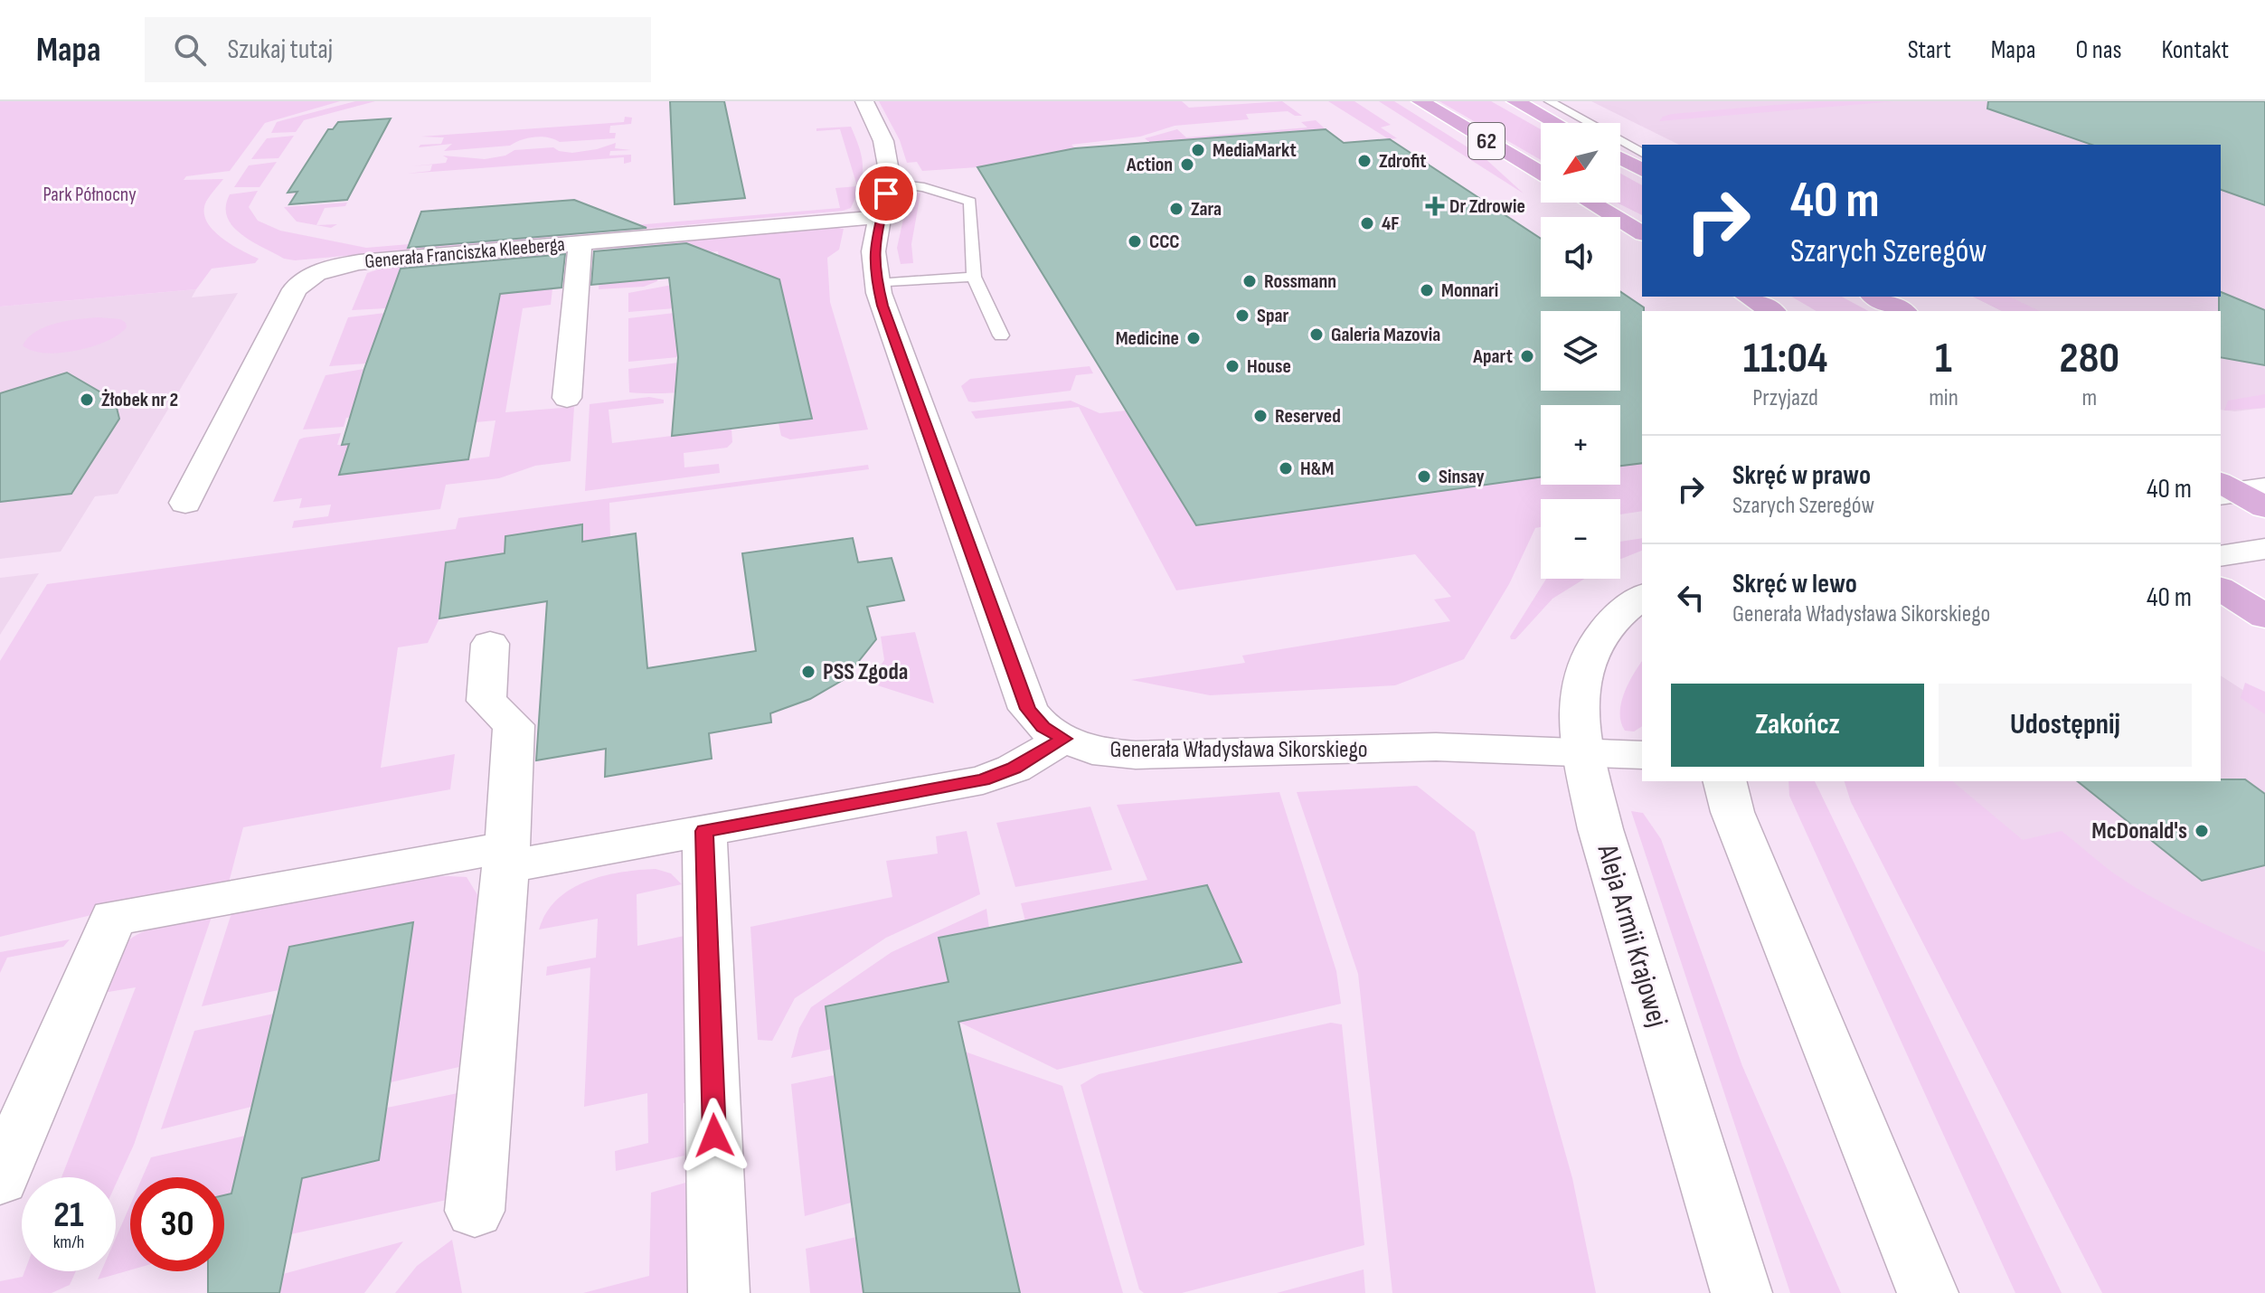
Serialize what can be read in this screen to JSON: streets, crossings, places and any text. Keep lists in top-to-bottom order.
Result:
{
  "streets": {
    "main road": ["62"],
    "street": ["Generała Franciszka Kleeberga", "Generała Władysława Sikorskiego", "Aleja Armii Krajowej"]
  },
  "crossings": [
    ["Generała Franciszka Kleeberga", "Generała Władysława Sikorskiego"],
    ["Generała Władysława Sikorskiego", "Aleja Armii Krajowej"]
  ],
  "parks": ["Park Północny"],
  "places": {
    "other": [
      "MediaMarkt",
      "Zdrofit",
      "Action",
      "Zara",
      "4F",
      "CCC",
      "Rossmann",
      "Monnari",
      "Spar",
      "Galeria Mazovia",
      "Medicine",
      "Apart",
      "House",
      "Żłobek nr 2",
      "Reserved",
      "H&M",
      "Sinsay",
      "PSS Zgoda",
      "McDonald's"
    ],
    "health": ["Dr Zdrowie"]
  },
  "north": "bottom left",
  "page": {
    "header": "Mapa",
    "search": "Szukaj tutaj",
    "nav": [
      "Start",
      "Mapa",
      "O nas",
      "Kontakt"
    ],
    "map_buttons": ["+", "−"],
    "turn": ["40 m", "Szarych Szeregów"],
    "eta": [
      "11:04",
      "Przyjazd",
      "1",
      "min",
      "280",
      "m"
    ],
    "list": [
      {
        "name": "Skręć w prawo",
        "note": "Szarych Szeregów",
        "value": "40 m"
      },
      {
        "name": "Skręć w lewo",
        "note": "Generała Władysława Sikorskiego",
        "value": "40 m"
      }
    ],
    "buttons": ["Zakończ", "Udostępnij"],
    "speed": "21 km/h",
    "limit": "30"
  }
}
